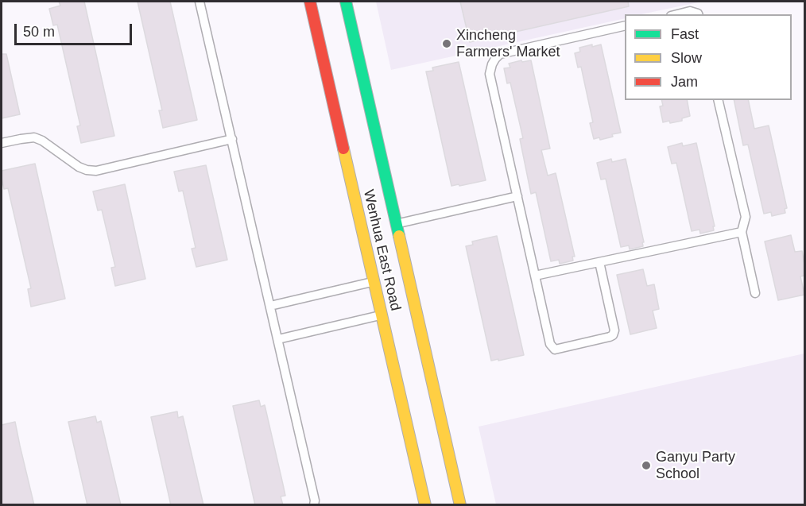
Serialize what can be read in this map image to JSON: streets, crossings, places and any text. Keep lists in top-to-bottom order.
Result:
{
  "streets": {
    "main road": ["Wenhua East Road"]
  },
  "places": ["Xincheng Farmers' Market", "Ganyu Party School"],
  "legend": ["Fast", "Slow", "Jam"],
  "scale_bar": "50 m"
}
